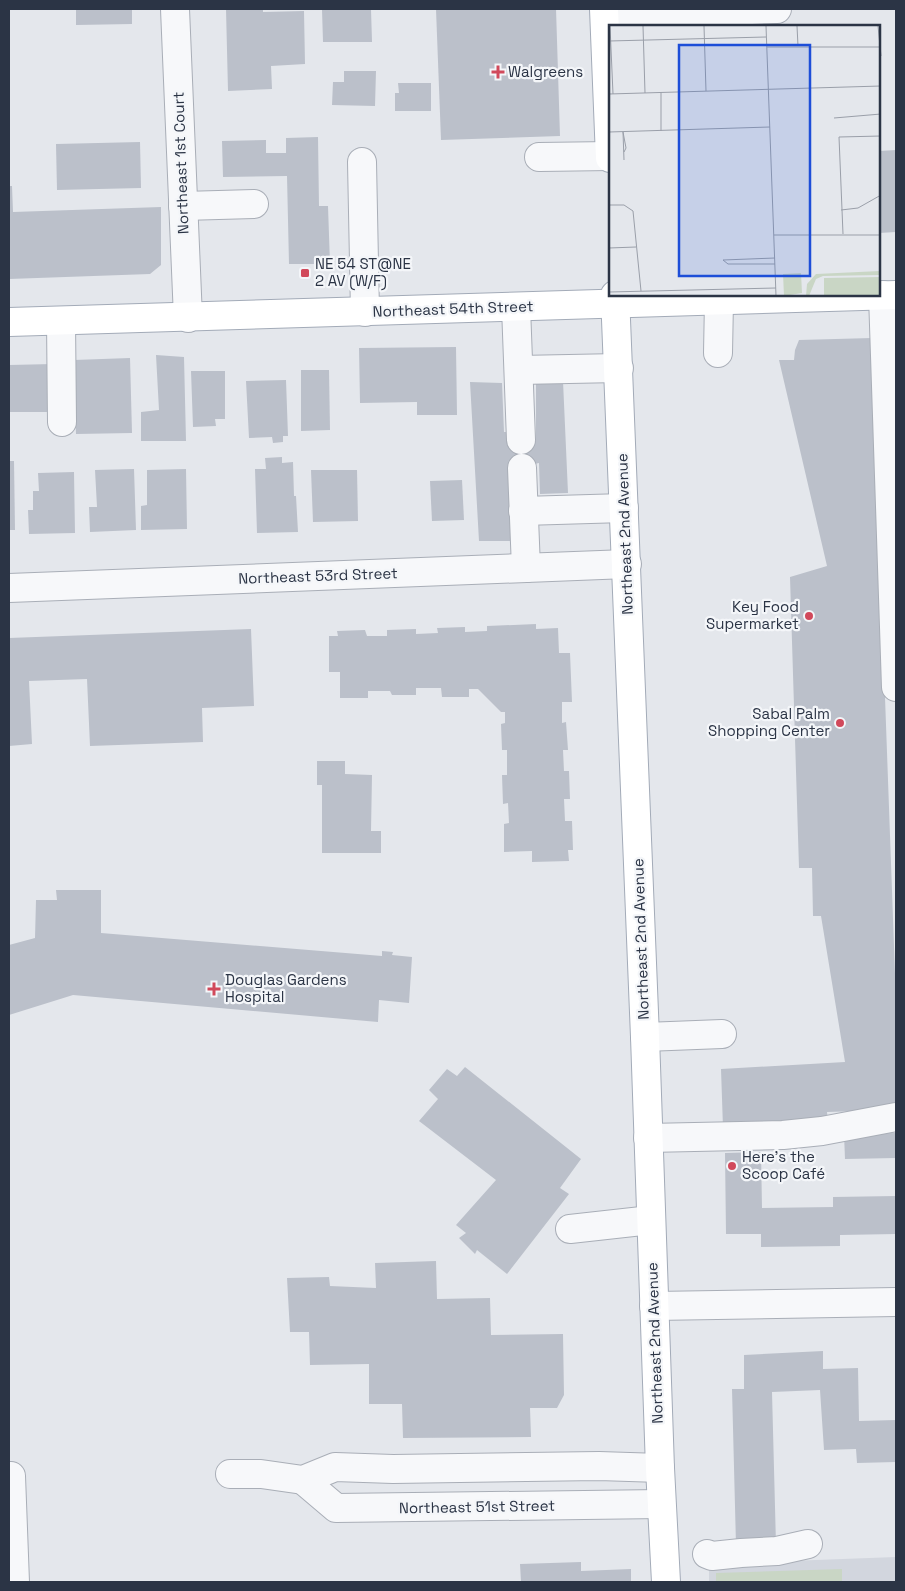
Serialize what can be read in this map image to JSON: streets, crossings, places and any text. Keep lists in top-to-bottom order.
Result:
{
  "streets": {
    "main road": ["Northeast 54th Street", "Northeast 2nd Avenue"],
    "street": ["Northeast 1st Court", "Northeast 53rd Street", "Northeast 51st Street"]
  },
  "crossings": [
    ["Northeast 1st Court", "Northeast 54th Street"],
    ["Northeast 54th Street", "Northeast 2nd Avenue"],
    ["Northeast 2nd Avenue", "Northeast 53rd Street"],
    ["Northeast 2nd Avenue", "Northeast 51st Street"]
  ],
  "places": {
    "health": ["Walgreens", "Douglas Gardens Hospital"],
    "transit": ["NE 54 ST@NE 2 AV (W/F)"],
    "other": ["Key Food Supermarket", "Sabal Palm Shopping Center", "Here's the Scoop Café"]
  }
}
